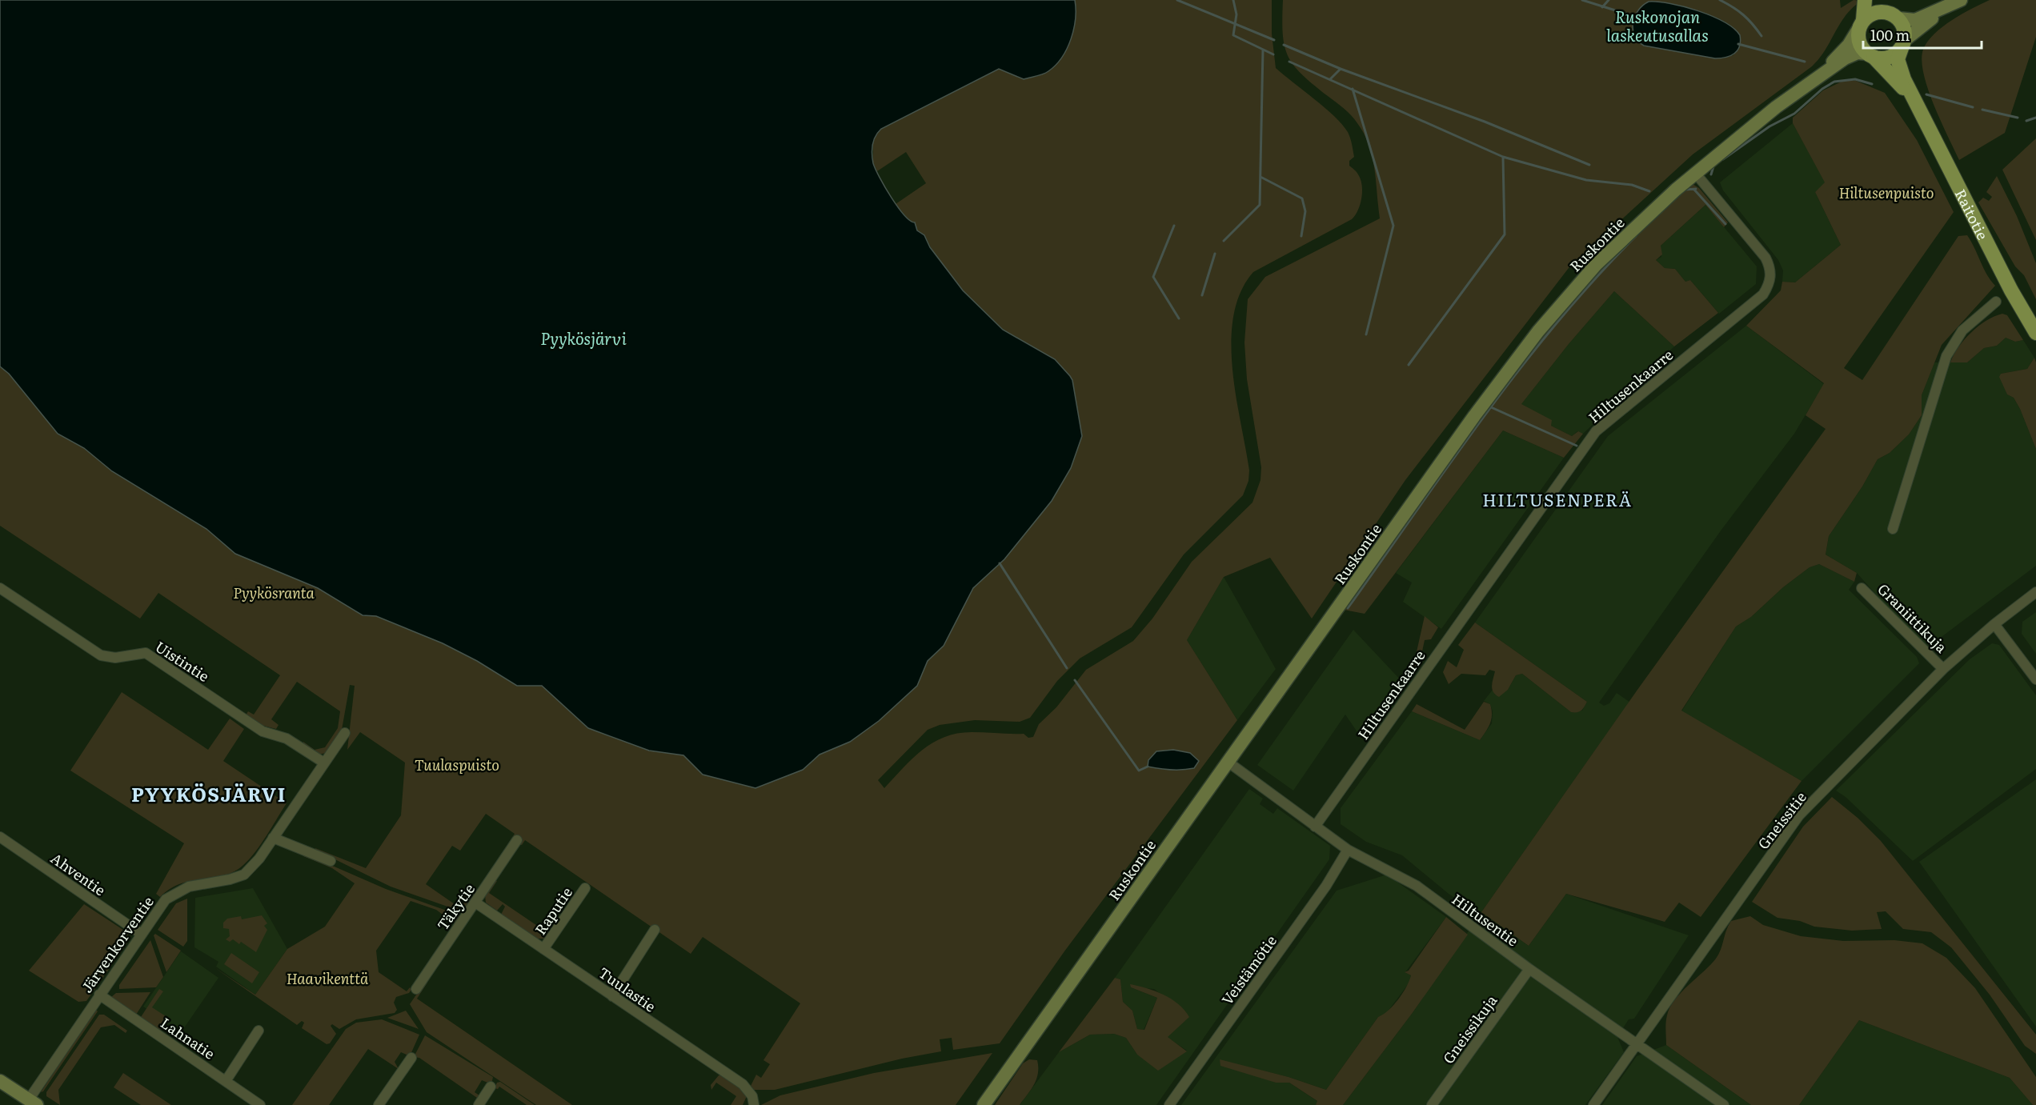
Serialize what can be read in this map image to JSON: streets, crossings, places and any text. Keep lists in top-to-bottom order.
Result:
{
  "streets": {
    "main road": ["Raitotie", "Ruskontie"],
    "street": [
      "Hiltusenkaarre",
      "Graniittikuja",
      "Uistintie",
      "Gneissitie",
      "Ahventie",
      "Täkytie",
      "Raputie",
      "Hiltusentie",
      "Järvenkorventie",
      "Veistämötie",
      "Tuulastie",
      "Gneissikuja",
      "Lahnatie"
    ]
  },
  "crossings": [
    ["Raitotie", "Ruskontie"],
    ["Ruskontie", "Hiltusenkaarre"],
    ["Ruskontie", "Hiltusentie"],
    ["Hiltusenkaarre", "Hiltusentie"],
    ["Graniittikuja", "Gneissitie"],
    ["Uistintie", "Järvenkorventie"],
    ["Gneissitie", "Hiltusentie"],
    ["Ahventie", "Järvenkorventie"],
    ["Täkytie", "Tuulastie"],
    ["Raputie", "Tuulastie"],
    ["Hiltusentie", "Veistämötie"],
    ["Hiltusentie", "Gneissikuja"],
    ["Järvenkorventie", "Lahnatie"]
  ],
  "districts": ["HILTUSENPERÄ", "PYYKÖSJÄRVI"],
  "water": ["Ruskonojan laskeutusallas", "Pyykösjärvi"],
  "parks": [
    "Hiltusenpuisto",
    "Pyykösranta",
    "Tuulaspuisto",
    "Haavikenttä"
  ],
  "scale_bar": "100 m"
}
